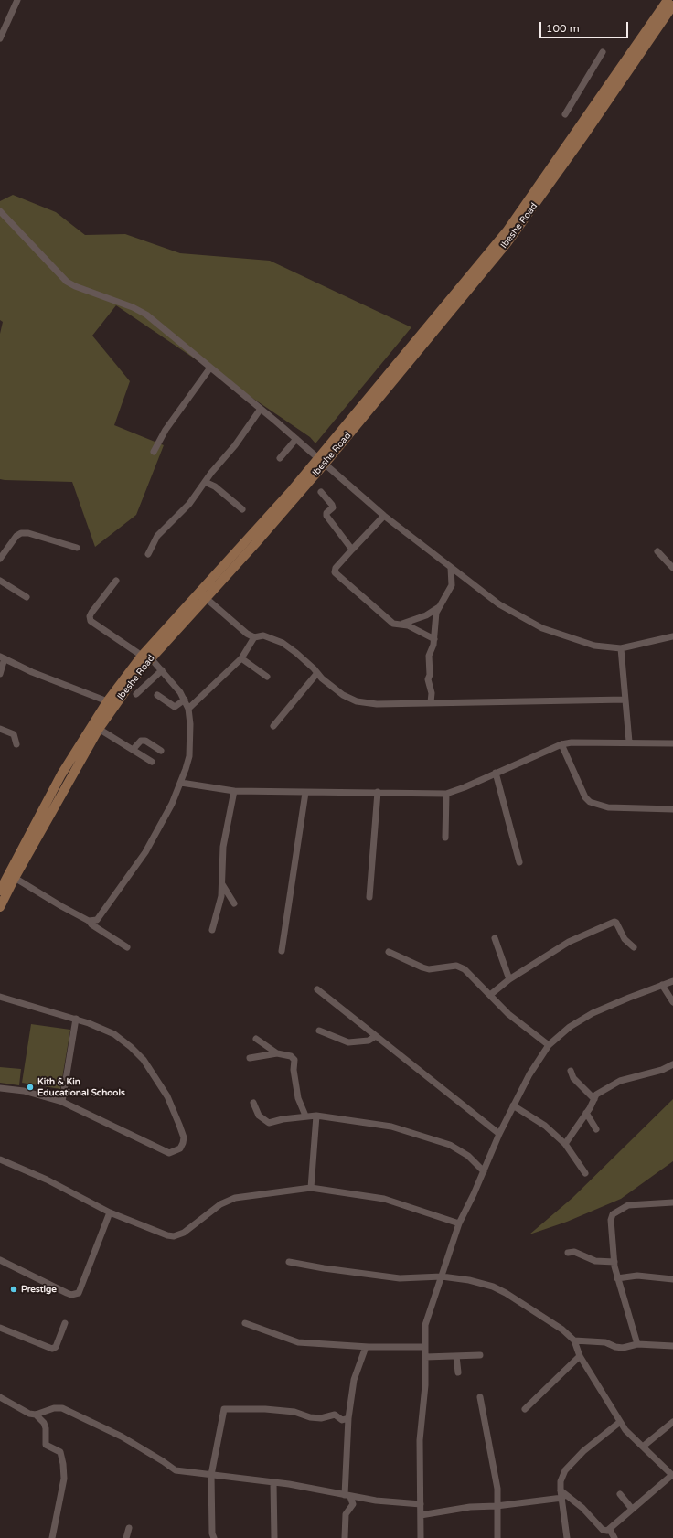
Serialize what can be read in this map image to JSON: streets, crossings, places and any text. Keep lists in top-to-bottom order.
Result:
{
  "streets": {
    "main road": ["Ibeshe Road"]
  },
  "places": ["Kith & Kin Educational Schools", "Prestige"],
  "scale_bar": "100 m"
}
